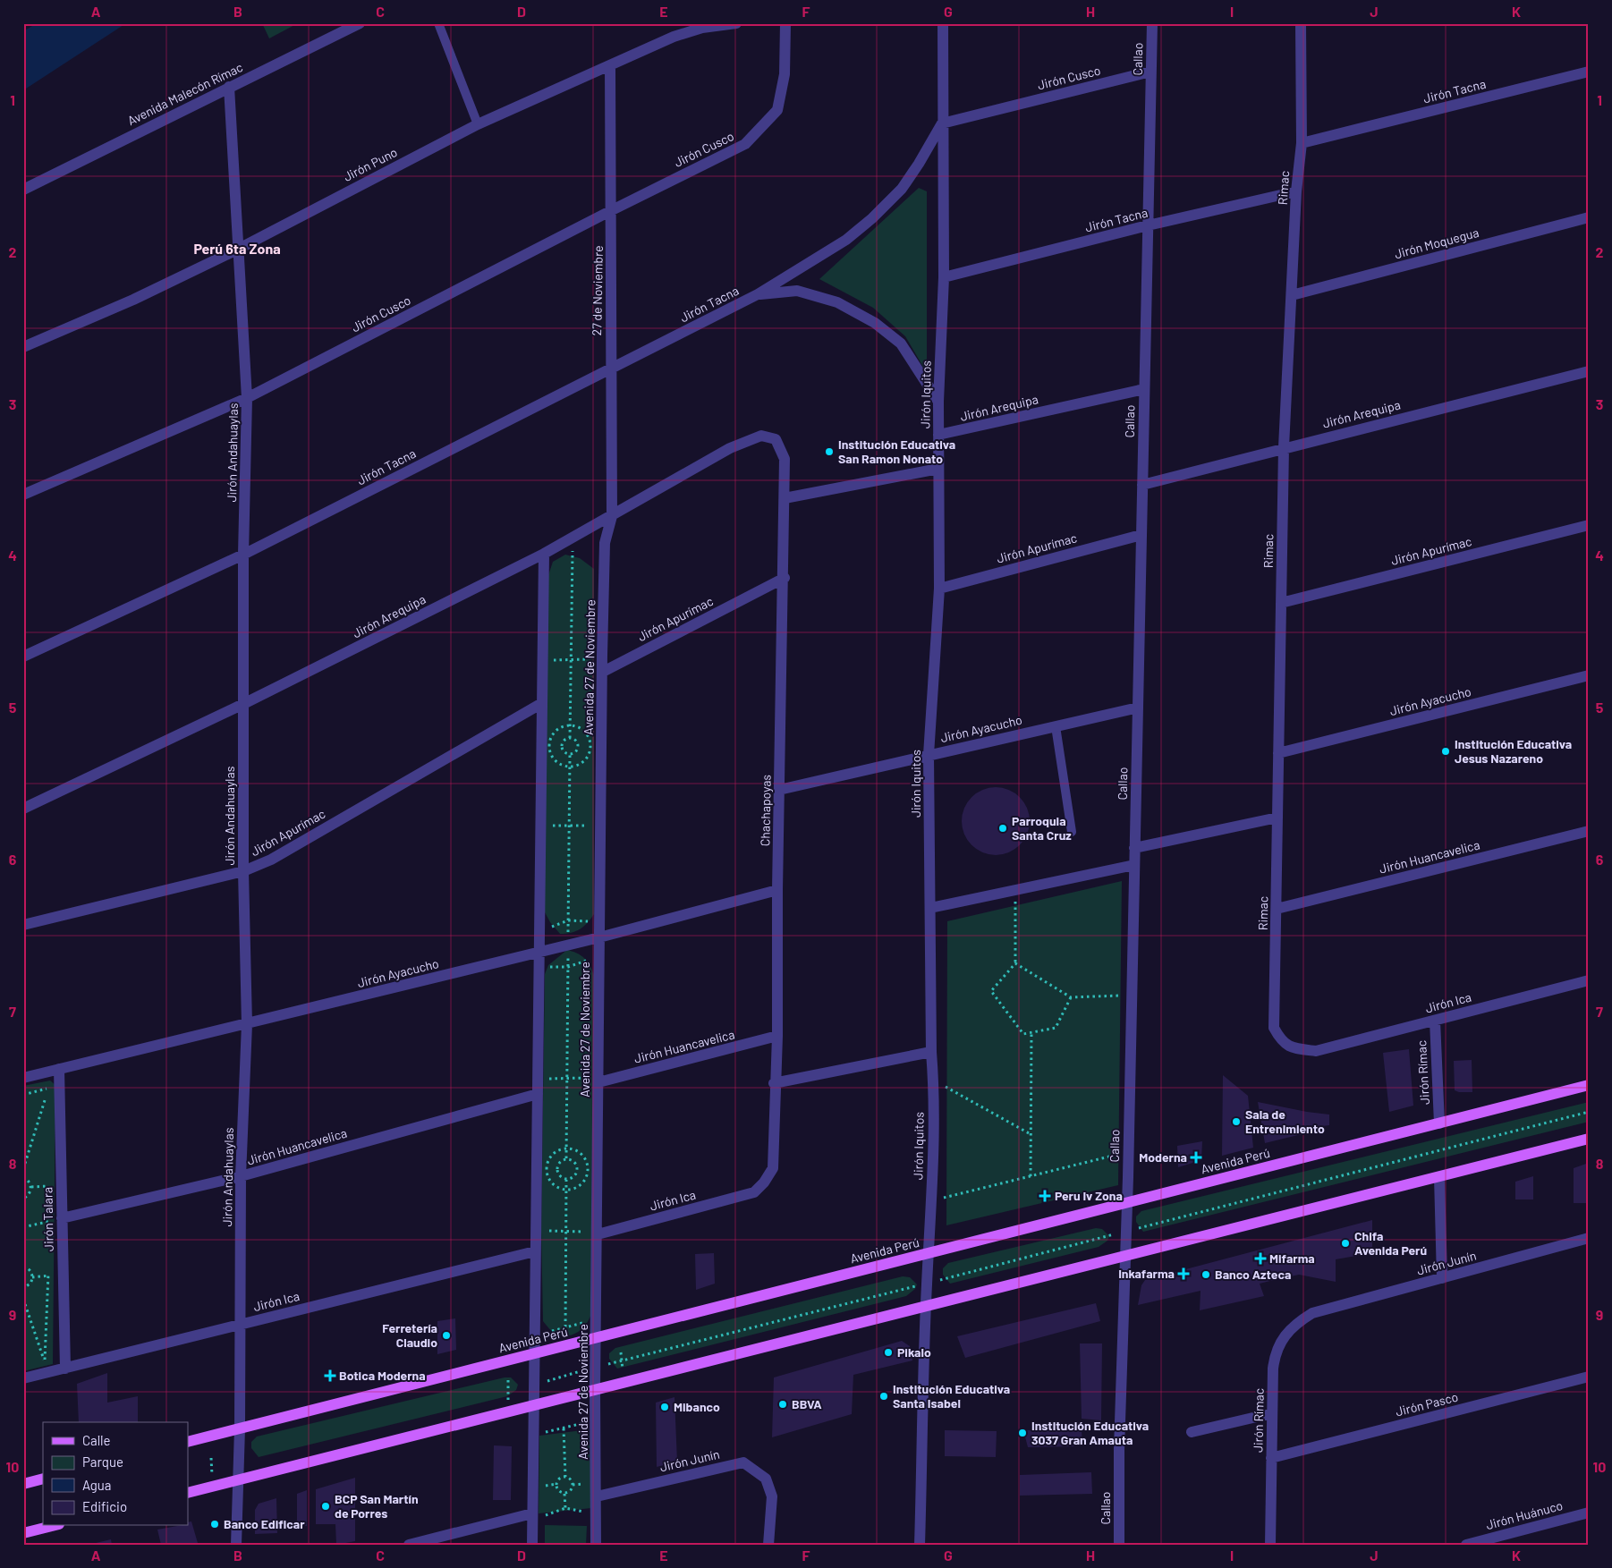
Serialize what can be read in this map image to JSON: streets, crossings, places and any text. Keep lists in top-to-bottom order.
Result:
{
  "streets": {
    "main road": ["Avenida Perú"],
    "street": [
      "Callao",
      "Jirón Cusco",
      "Jirón Tacna",
      "Avenida Malecón Rímac",
      "Jirón Puno",
      "Rimac",
      "Jirón Moquegua",
      "27 de Noviembre",
      "Jirón Iquitos",
      "Jirón Arequipa",
      "Jirón Andahuaylas",
      "Jirón Apurímac",
      "Avenida 27 de Noviembre",
      "Jirón Ayacucho",
      "Chachapoyas",
      "Jirón Huancavelica",
      "Jirón Ica",
      "Jirón Rímac",
      "Jirón Talara",
      "Jirón Junín",
      "Jirón Pasco",
      "Jirón Huánuco"
    ]
  },
  "crossings": [
    ["Callao", "Jirón Cusco"],
    ["Callao", "Jirón Tacna"],
    ["Callao", "Jirón Arequipa"],
    ["Callao", "Jirón Apurímac"],
    ["Callao", "Jirón Ayacucho"],
    ["Callao", "Avenida Perú"],
    ["Jirón Cusco", "Jirón Tacna"],
    ["Jirón Cusco", "27 de Noviembre"],
    ["Jirón Cusco", "Jirón Iquitos"],
    ["Jirón Cusco", "Jirón Andahuaylas"],
    ["Jirón Tacna", "Rimac"],
    ["Jirón Tacna", "27 de Noviembre"],
    ["Jirón Tacna", "Jirón Iquitos"],
    ["Jirón Tacna", "Jirón Andahuaylas"],
    ["Avenida Malecón Rímac", "Jirón Andahuaylas"],
    ["Jirón Puno", "27 de Noviembre"],
    ["Jirón Puno", "Jirón Andahuaylas"],
    ["Rimac", "Jirón Moquegua"],
    ["Rimac", "Jirón Arequipa"],
    ["Rimac", "Jirón Apurímac"],
    ["Rimac", "Jirón Ayacucho"],
    ["Rimac", "Jirón Huancavelica"],
    ["Rimac", "Jirón Ica"],
    ["27 de Noviembre", "Jirón Arequipa"],
    ["27 de Noviembre", "Avenida 27 de Noviembre"],
    ["Jirón Iquitos", "Jirón Arequipa"],
    ["Jirón Iquitos", "Jirón Apurímac"],
    ["Jirón Iquitos", "Jirón Ayacucho"],
    ["Jirón Iquitos", "Avenida Perú"],
    ["Jirón Arequipa", "Jirón Andahuaylas"],
    ["Jirón Arequipa", "Avenida 27 de Noviembre"],
    ["Jirón Arequipa", "Chachapoyas"],
    ["Jirón Andahuaylas", "Jirón Apurímac"],
    ["Jirón Andahuaylas", "Jirón Ayacucho"],
    ["Jirón Andahuaylas", "Jirón Huancavelica"],
    ["Jirón Andahuaylas", "Jirón Ica"],
    ["Jirón Andahuaylas", "Avenida Perú"],
    ["Jirón Apurímac", "Avenida 27 de Noviembre"],
    ["Jirón Apurímac", "Chachapoyas"],
    ["Avenida 27 de Noviembre", "Jirón Ayacucho"],
    ["Avenida 27 de Noviembre", "Jirón Huancavelica"],
    ["Avenida 27 de Noviembre", "Jirón Ica"],
    ["Avenida 27 de Noviembre", "Avenida Perú"],
    ["Avenida 27 de Noviembre", "Jirón Junín"],
    ["Jirón Ayacucho", "Chachapoyas"],
    ["Jirón Ayacucho", "Jirón Talara"],
    ["Chachapoyas", "Jirón Huancavelica"],
    ["Chachapoyas", "Jirón Ica"],
    ["Jirón Huancavelica", "Jirón Talara"],
    ["Jirón Ica", "Jirón Rímac"],
    ["Jirón Ica", "Jirón Talara"],
    ["Jirón Rímac", "Avenida Perú"],
    ["Jirón Rímac", "Jirón Junín"],
    ["Jirón Rímac", "Jirón Pasco"]
  ],
  "districts": ["Perú 6ta Zona"],
  "places": {
    "other": [
      "Institución Educativa San Ramon Nonato",
      "Institución Educativa Jesus Nazareno",
      "Parroquia Santa Cruz",
      "Sala de Entrenimiento",
      "Chifa Avenida Perú",
      "Banco Azteca",
      "Ferretería Claudio",
      "Pikalo",
      "Institución Educativa Santa Isabel",
      "BBVA",
      "Mibanco",
      "Institución Educativa 3037 Gran Amauta",
      "BCP San Martín de Porres",
      "Banco Edificar"
    ],
    "health": [
      "Moderna",
      "Peru Iv Zona",
      "Mifarma",
      "Inkafarma",
      "Botica Moderna"
    ]
  },
  "legend": [
    "Calle",
    "Parque",
    "Agua",
    "Edificio"
  ],
  "grid": {
    "columns": [
      "A",
      "B",
      "C",
      "D",
      "E",
      "F",
      "G",
      "H",
      "I",
      "J",
      "K"
    ],
    "rows": [
      "1",
      "2",
      "3",
      "4",
      "5",
      "6",
      "7",
      "8",
      "9",
      "10"
    ]
  }
}
